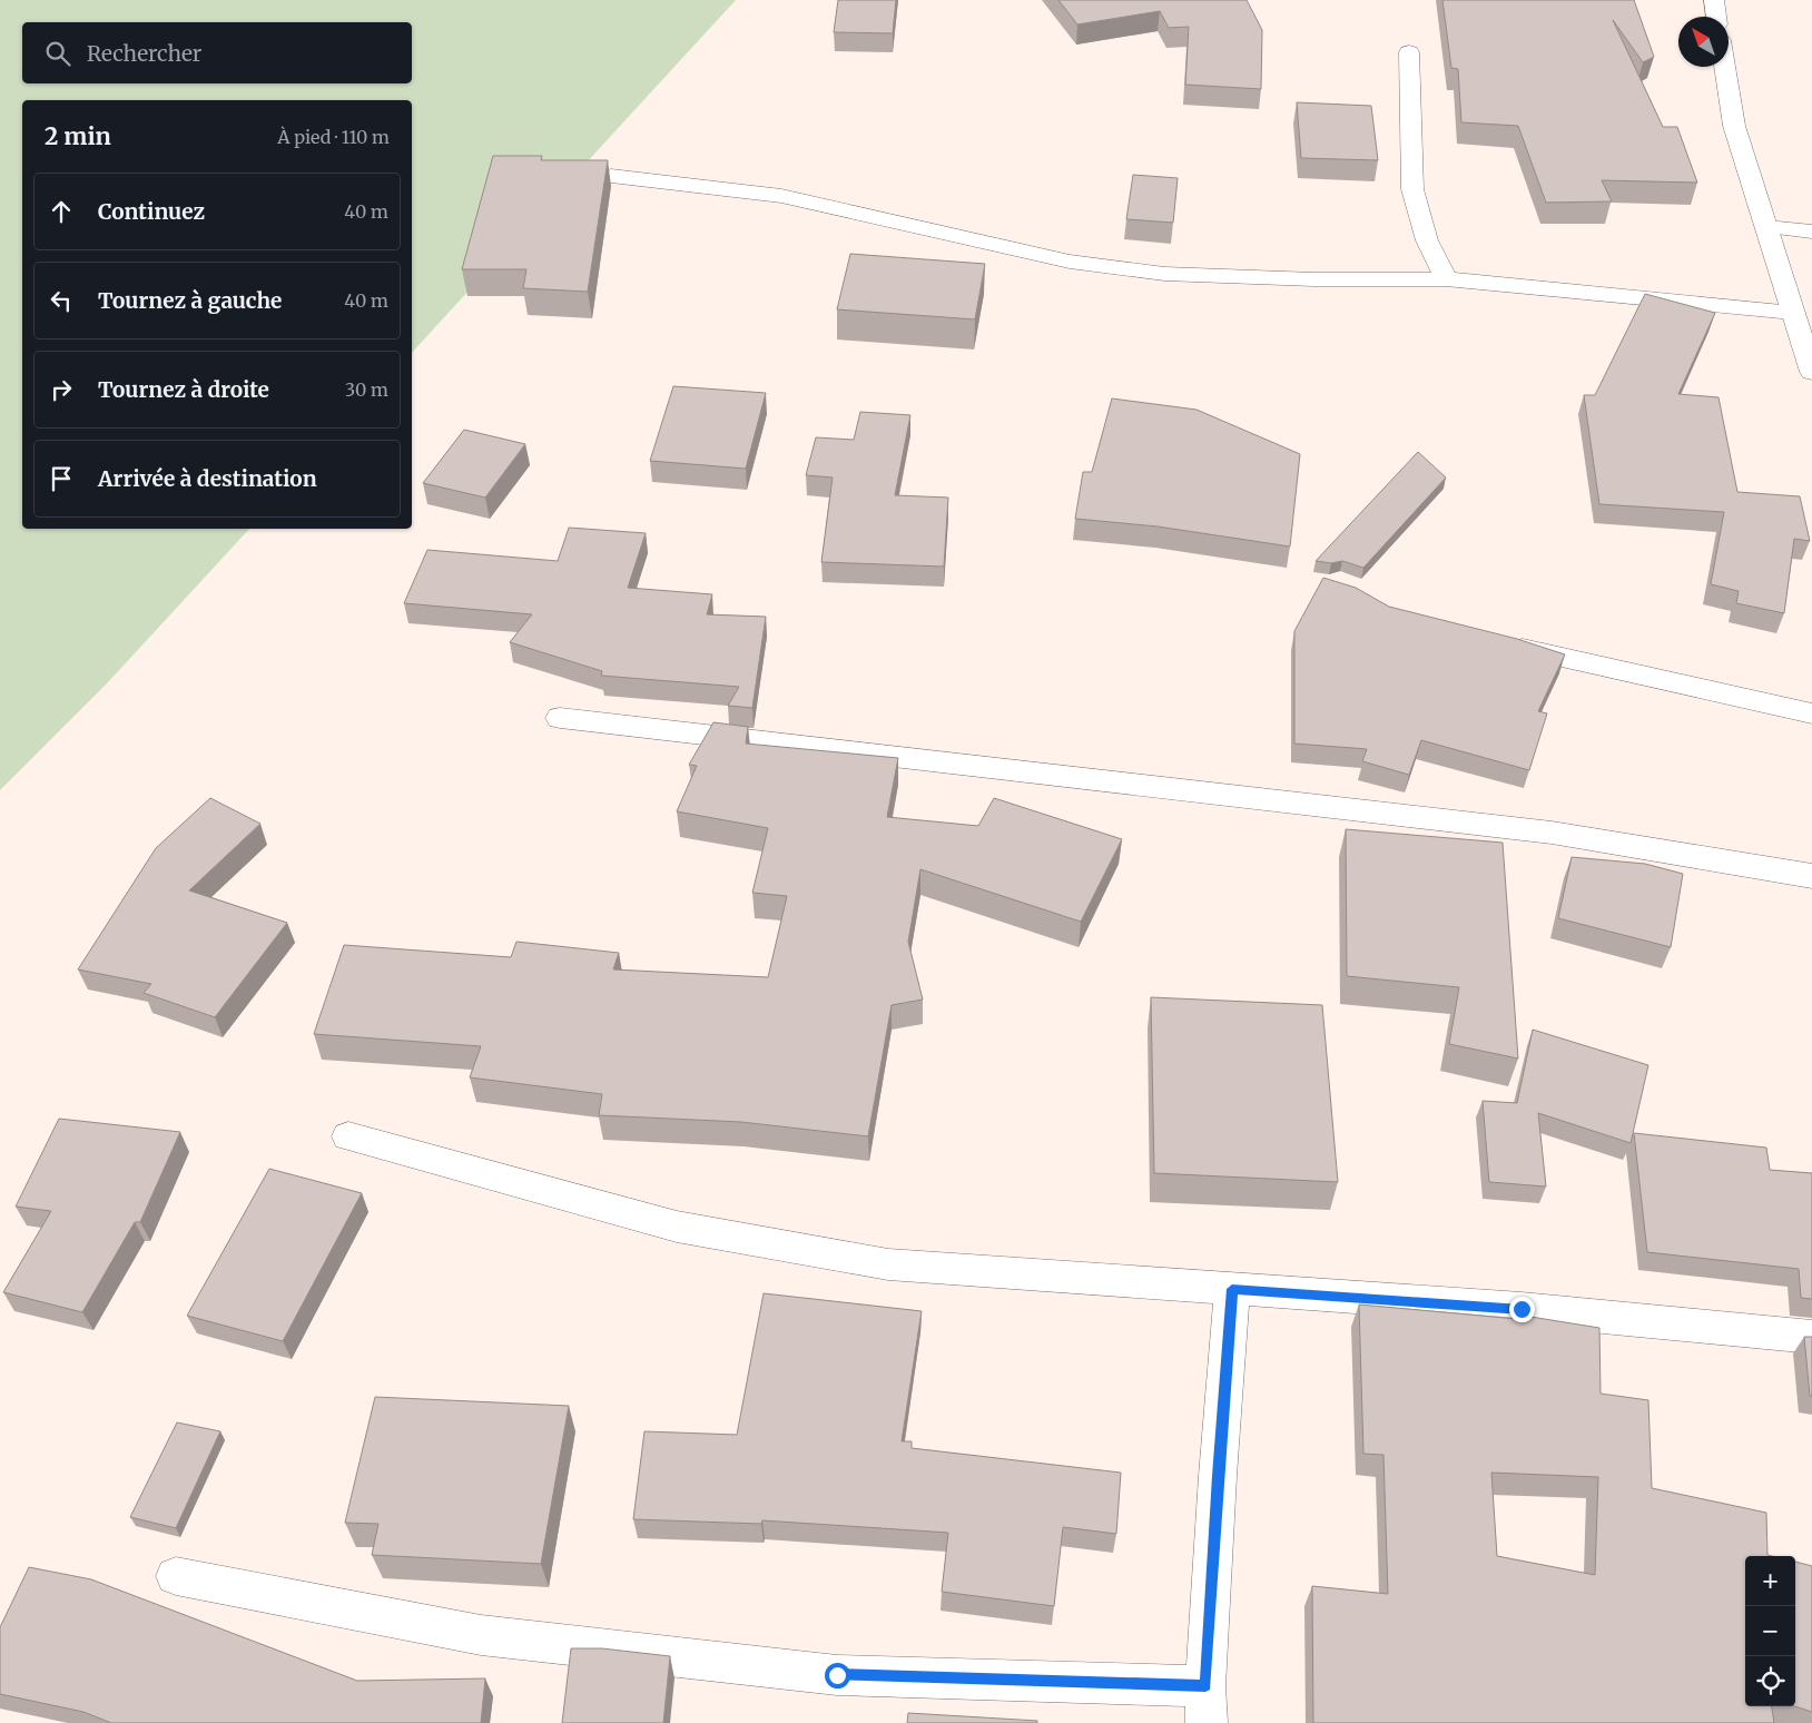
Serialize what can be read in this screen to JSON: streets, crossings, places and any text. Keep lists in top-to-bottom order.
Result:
{
  "north": "top left",
  "page": {
    "search": "Rechercher",
    "heading": ["2 min", "À pied · 110 m"],
    "list": [
      ["Continuez", "40 m"],
      ["Tournez à gauche", "40 m"],
      ["Tournez à droite", "30 m"],
      "Arrivée à destination"
    ],
    "map_buttons": ["+", "−"]
  }
}
